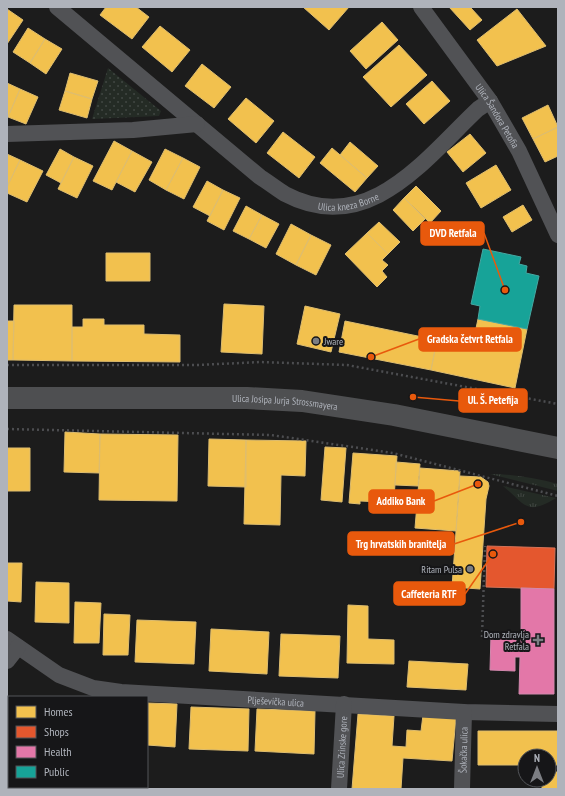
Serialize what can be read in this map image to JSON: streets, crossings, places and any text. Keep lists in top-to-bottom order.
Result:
{
  "streets": {
    "main road": ["Ulica Josipa Jurja Strossmayera"],
    "street": [
      "Ulica Šandora Petofia",
      "Ulica kneza Borne",
      "Plješevička ulica",
      "Ulica Zrinske gore",
      "Šokačka ulica"
    ]
  },
  "crossings": [
    ["Ulica Šandora Petofia", "Ulica kneza Borne"],
    ["Plješevička ulica", "Ulica Zrinske gore"],
    ["Plješevička ulica", "Šokačka ulica"]
  ],
  "places": {
    "other": [
      "DVD Retfala",
      "Jware",
      "Gradska četvrt Retfala",
      "Ul. Š. Petefija",
      "Addiko Bank",
      "Trg hrvatskih branitelja",
      "Caffeteria RTF",
      "Ritam Pulsa"
    ],
    "health": ["Dom zdravlja Retfala"]
  },
  "legend": [
    "Homes",
    "Shops",
    "Health",
    "Public"
  ],
  "north": "top"
}
